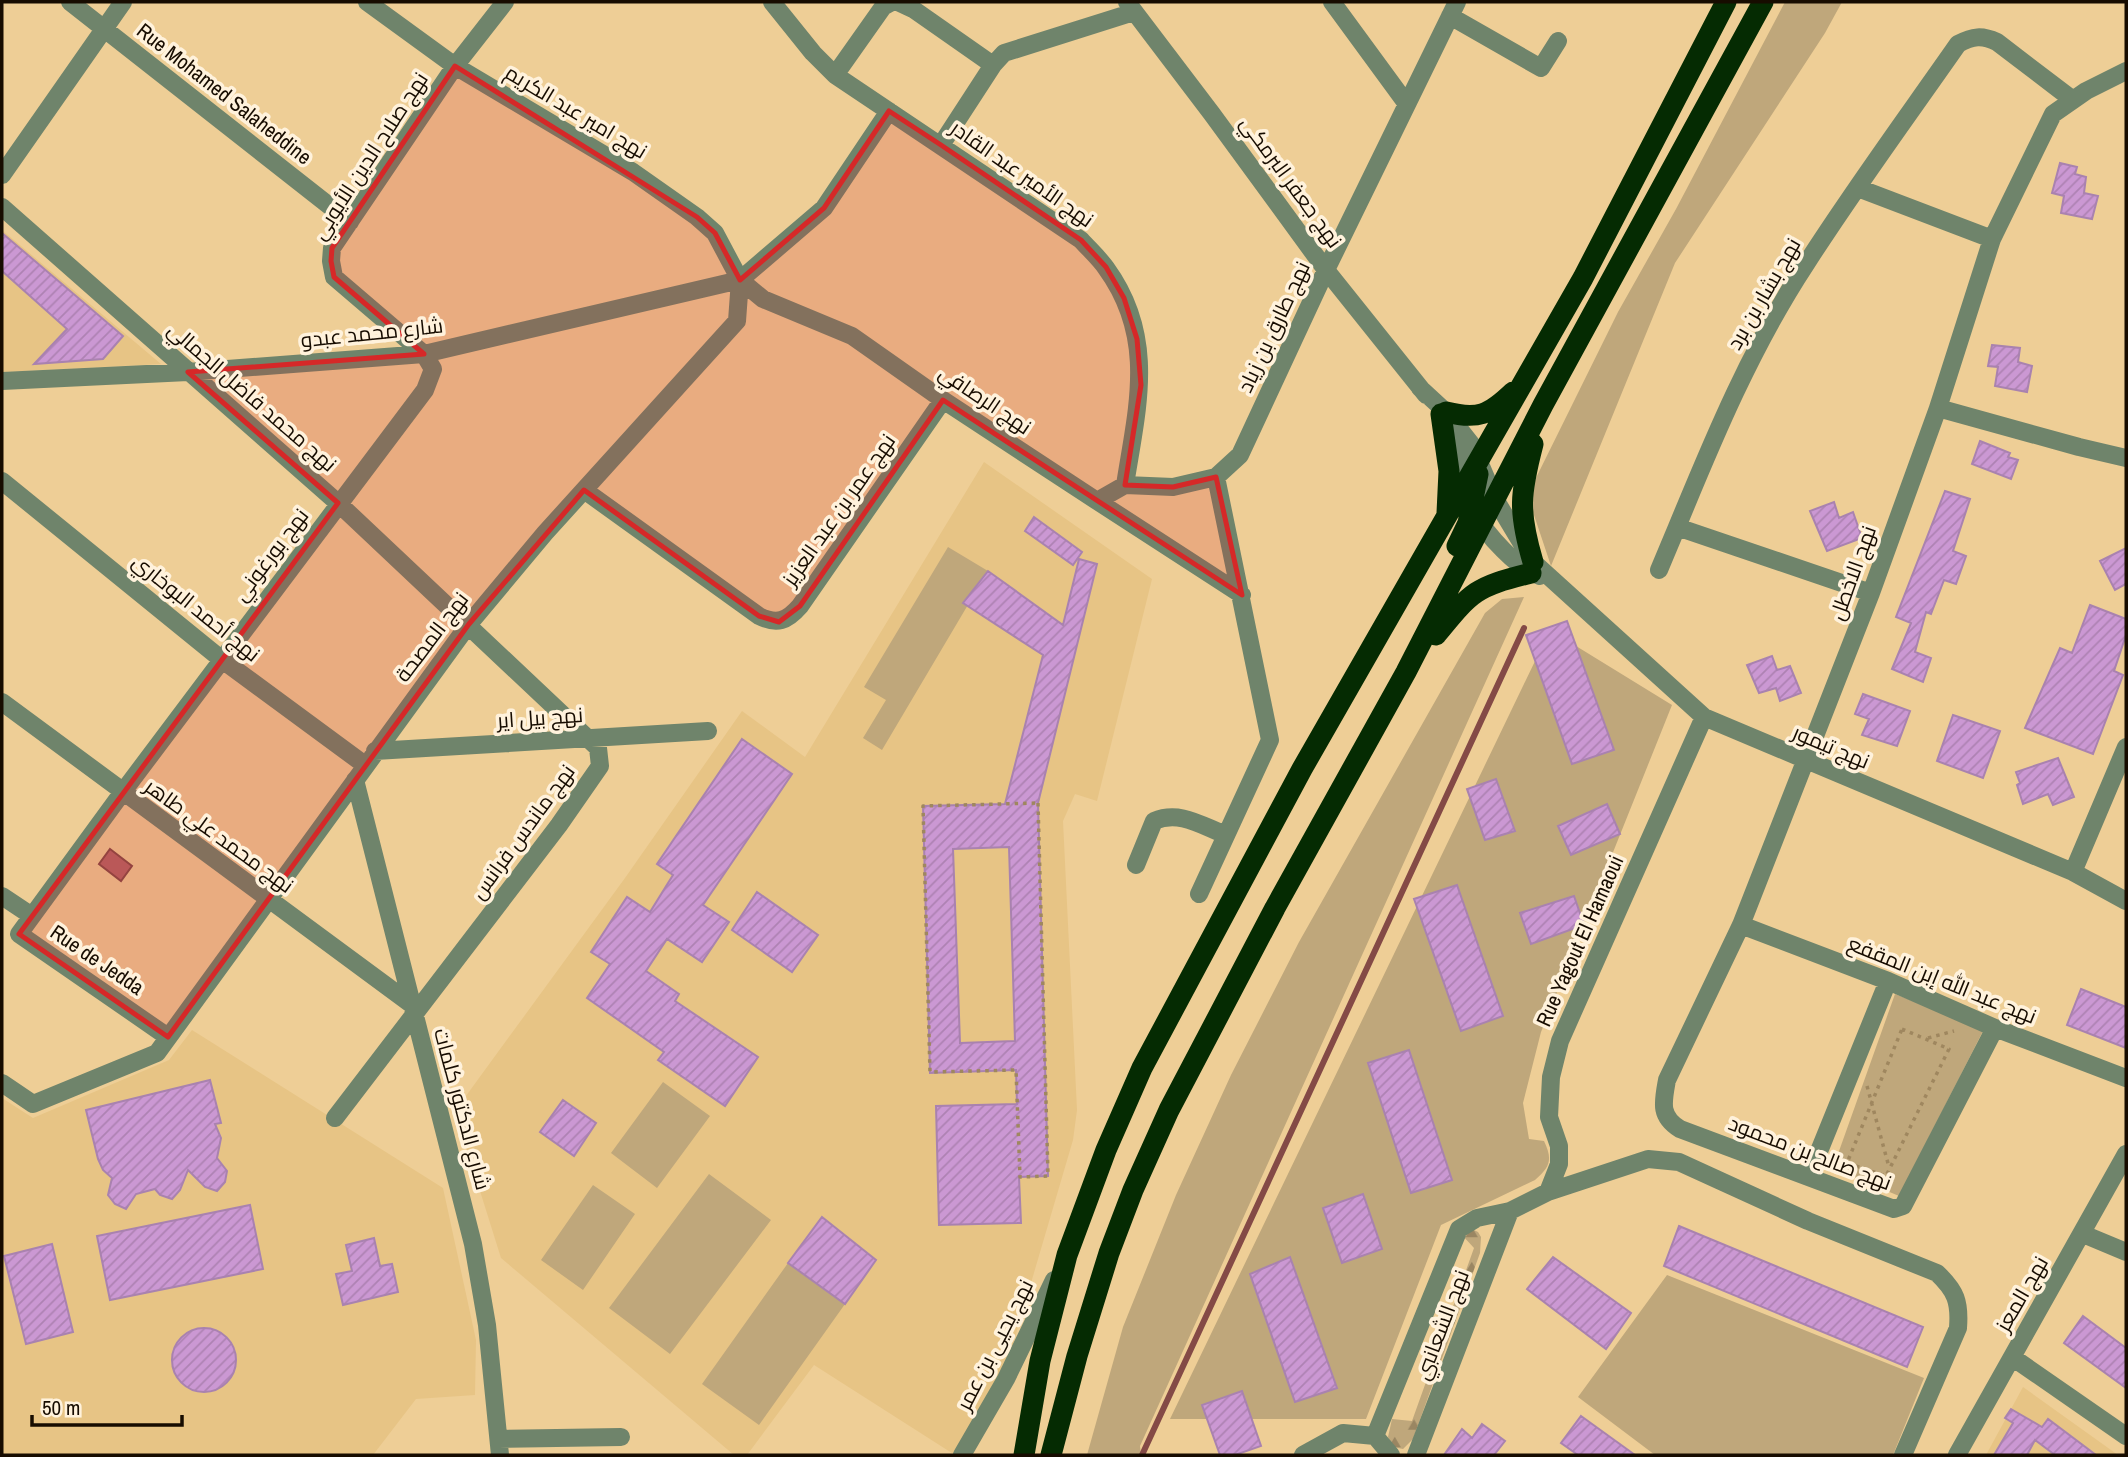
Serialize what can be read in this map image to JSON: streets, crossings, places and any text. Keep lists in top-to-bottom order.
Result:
{
  "streets": {
    "street": [
      "Rue Mohamed Salaheddine",
      "نهج امير عبد الكريم",
      "نهج صلاح الدين الأيوبي",
      "نهج الأمير عبد القادر",
      "نهج جعفر البرمكي",
      "نهج بشار بن برد",
      "نهج طارق بن زياد",
      "شارع محمد عبدو",
      "نهج محمد فاضل الجمالي",
      "نهج الرصافي",
      "نهج عمر بن عبد العزيز",
      "نهج بورغوني",
      "نهج الاخطل",
      "نهج أحمد البوخاري",
      "نهج المصحة",
      "نهج بيل اير",
      "نهج تيمور",
      "نهج ماندس فرانس",
      "نهج محمد علي طاهر",
      "Rue Yagout El Hamaoui",
      "Rue de Jedda",
      "نهج عبد الله إبن المقفع",
      "شارع الدكتور كلمات",
      "نهج صالح بن محمود",
      "نهج المعز",
      "نهج الشعانبي",
      "نهج يحيى بن عمر"
    ]
  },
  "crossings": [
    ["Rue Mohamed Salaheddine", "نهج صلاح الدين الأيوبي"],
    ["نهج امير عبد الكريم", "نهج صلاح الدين الأيوبي"],
    ["نهج امير عبد الكريم", "شارع محمد عبدو"],
    ["نهج امير عبد الكريم", "نهج الرصافي"],
    ["نهج امير عبد الكريم", "نهج المصحة"],
    ["نهج صلاح الدين الأيوبي", "شارع محمد عبدو"],
    ["نهج صلاح الدين الأيوبي", "نهج بورغوني"],
    ["نهج جعفر البرمكي", "نهج طارق بن زياد"],
    ["نهج جعفر البرمكي", "نهج تيمور"],
    ["نهج بشار بن برد", "نهج الاخطل"],
    ["شارع محمد عبدو", "نهج محمد فاضل الجمالي"],
    ["شارع محمد عبدو", "نهج الرصافي"],
    ["شارع محمد عبدو", "نهج بورغوني"],
    ["شارع محمد عبدو", "نهج المصحة"],
    ["نهج محمد فاضل الجمالي", "نهج بورغوني"],
    ["نهج محمد فاضل الجمالي", "نهج المصحة"],
    ["نهج الرصافي", "نهج عمر بن عبد العزيز"],
    ["نهج الرصافي", "نهج المصحة"],
    ["نهج عمر بن عبد العزيز", "نهج المصحة"],
    ["نهج بورغوني", "نهج أحمد البوخاري"],
    ["نهج بورغوني", "نهج محمد علي طاهر"],
    ["نهج بورغوني", "Rue de Jedda"],
    ["نهج الاخطل", "نهج تيمور"],
    ["نهج الاخطل", "نهج عبد الله إبن المقفع"],
    ["نهج الاخطل", "نهج صالح بن محمود"],
    ["نهج أحمد البوخاري", "نهج المصحة"],
    ["نهج أحمد البوخاري", "نهج بيل اير"],
    ["نهج أحمد البوخاري", "شارع الدكتور كلمات"],
    ["نهج المصحة", "نهج بيل اير"],
    ["نهج المصحة", "نهج محمد علي طاهر"],
    ["نهج المصحة", "Rue de Jedda"],
    ["نهج المصحة", "شارع الدكتور كلمات"],
    ["نهج بيل اير", "نهج ماندس فرانس"],
    ["نهج بيل اير", "شارع الدكتور كلمات"],
    ["نهج تيمور", "Rue Yagout El Hamaoui"],
    ["نهج ماندس فرانس", "نهج محمد علي طاهر"],
    ["نهج ماندس فرانس", "شارع الدكتور كلمات"],
    ["نهج محمد علي طاهر", "شارع الدكتور كلمات"],
    ["نهج عبد الله إبن المقفع", "نهج صالح بن محمود"]
  ],
  "scale_bar": "50 m"
}
